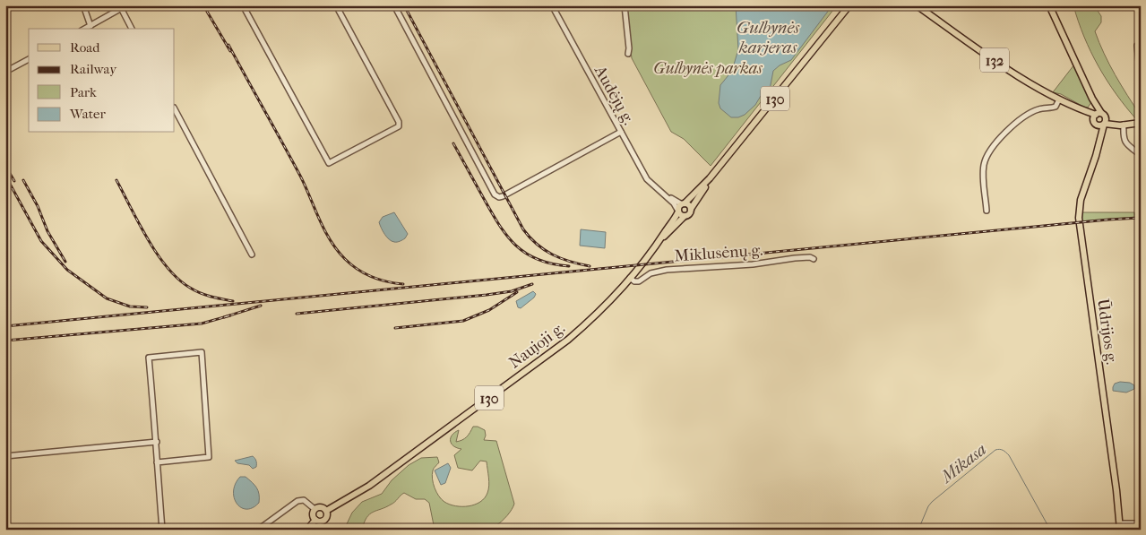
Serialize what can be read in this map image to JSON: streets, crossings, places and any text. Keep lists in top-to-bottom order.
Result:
{
  "streets": {
    "main road": [
      "132",
      "130",
      "Ūdrijos g.",
      "Naujoji g."
    ],
    "street": ["Audėjų g.", "Miklusėnų g."]
  },
  "crossings": [
    ["132", "Ūdrijos g."],
    ["Audėjų g.", "130"],
    ["Audėjų g.", "Naujoji g."],
    ["130", "Naujoji g."],
    ["Miklusėnų g.", "Naujoji g."]
  ],
  "water": ["Gulbynės karjeras", "Mikasa"],
  "parks": ["Gulbynės parkas"],
  "legend": [
    "Road",
    "Railway",
    "Park",
    "Water"
  ]
}
